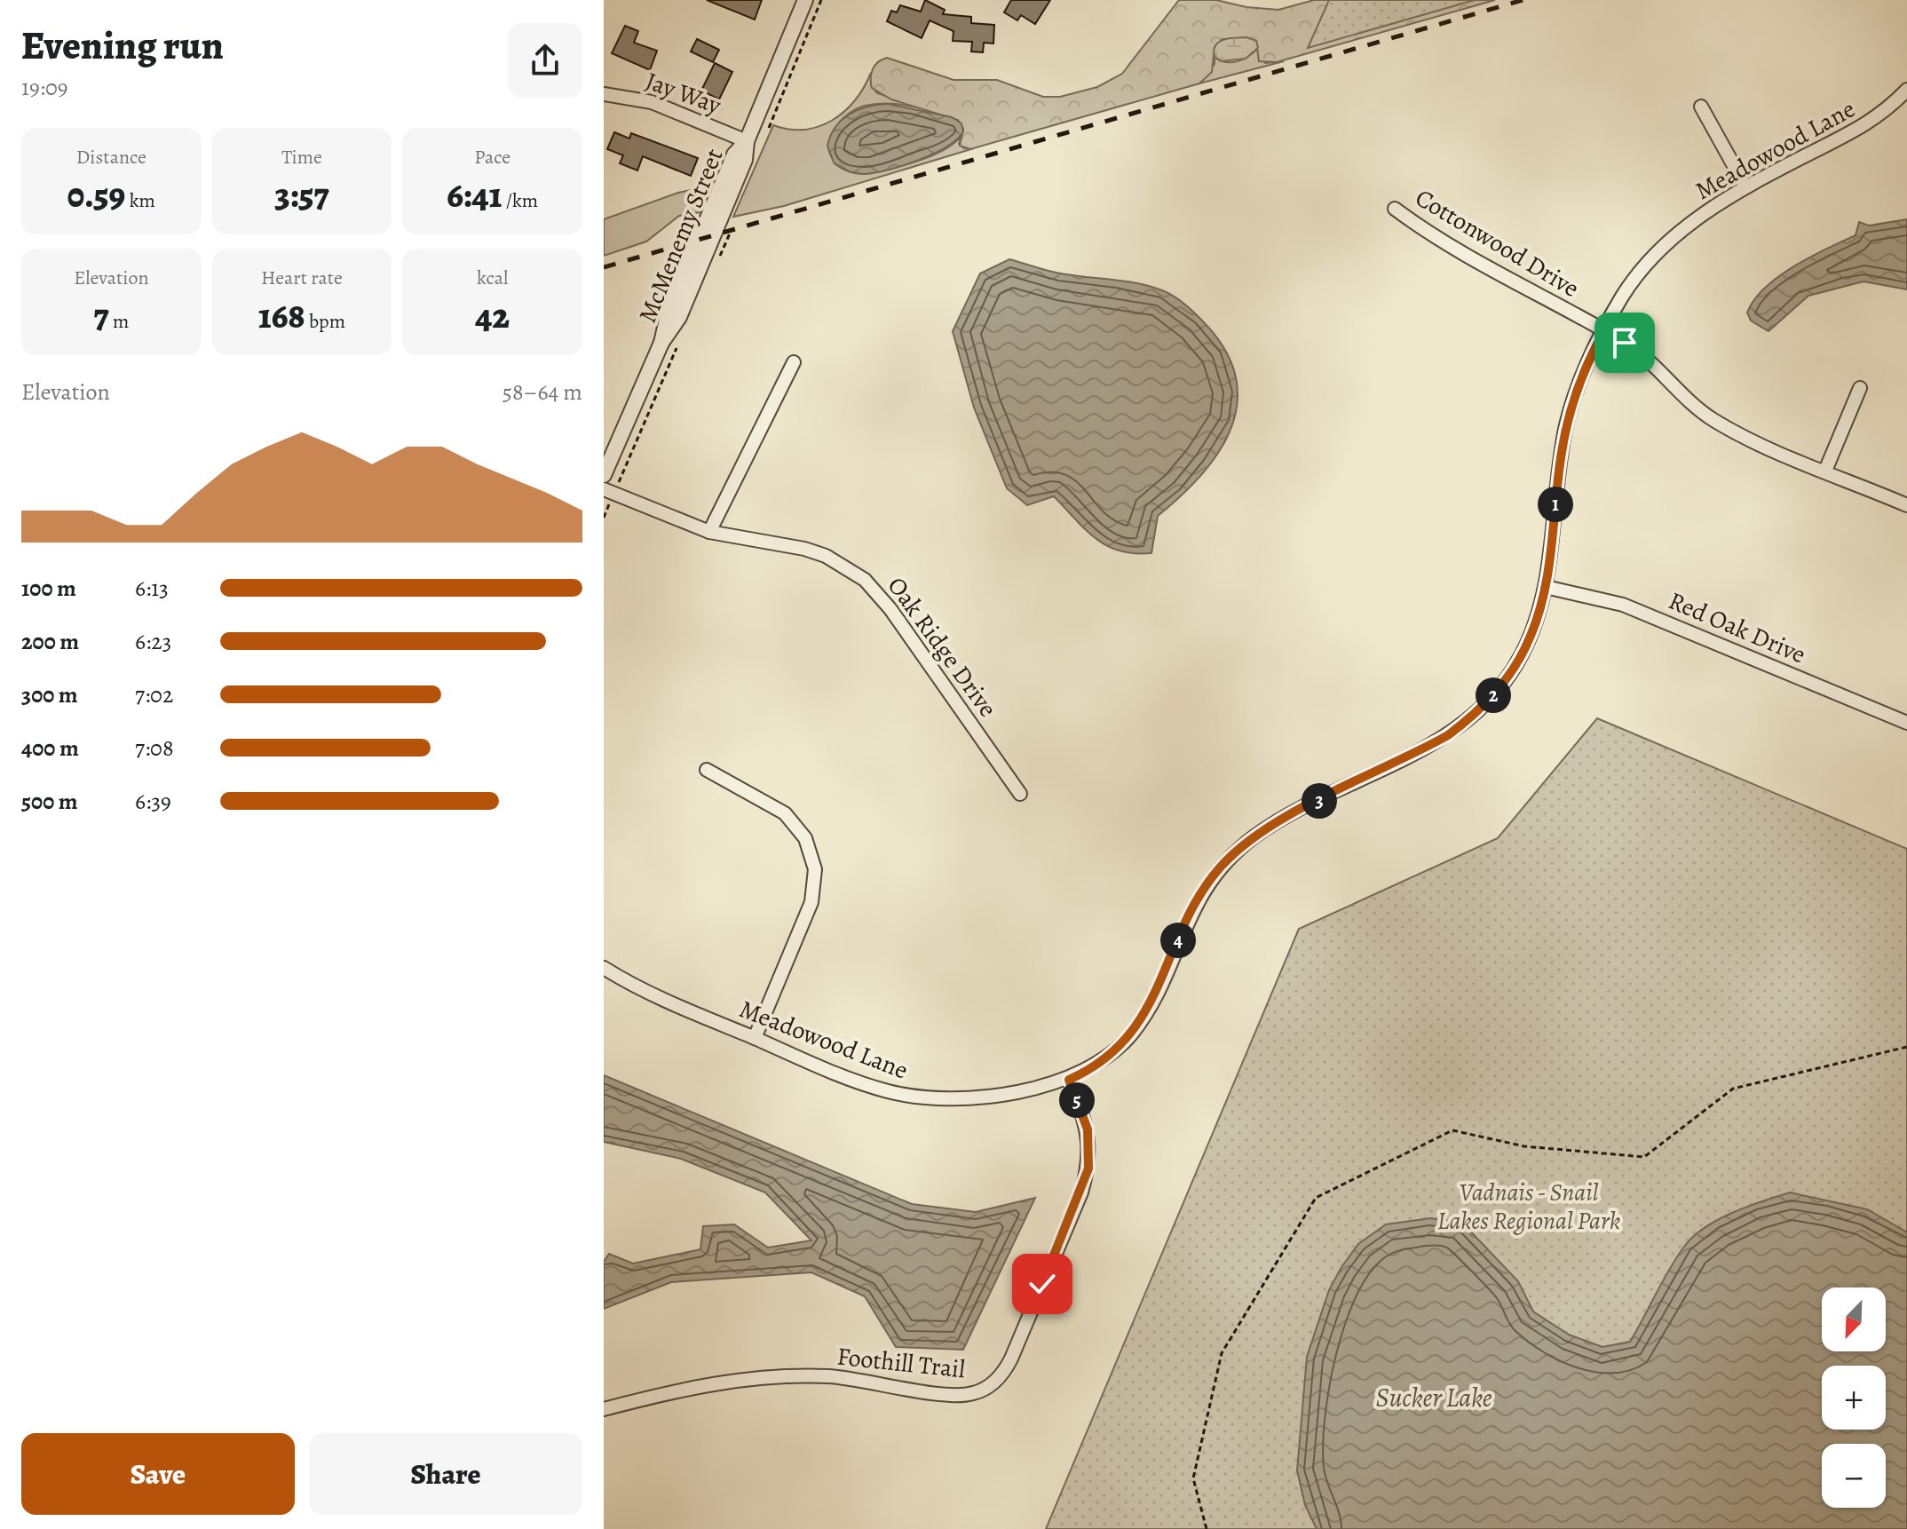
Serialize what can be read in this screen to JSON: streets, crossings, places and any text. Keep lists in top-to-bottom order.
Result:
{
  "streets": {
    "street": [
      "Jay Way",
      "Meadowood Lane",
      "McMenemy Street",
      "Cottonwood Drive",
      "Red Oak Drive",
      "Oak Ridge Drive",
      "Foothill Trail"
    ]
  },
  "crossings": [
    ["Jay Way", "McMenemy Street"],
    ["Meadowood Lane", "Cottonwood Drive"],
    ["Meadowood Lane", "Red Oak Drive"],
    ["Meadowood Lane", "Foothill Trail"]
  ],
  "water": ["Sucker Lake"],
  "parks": ["Vadnais - Snail Lakes Regional Park"],
  "north": "bottom left",
  "page": {
    "heading": ["Evening run", "19:09"],
    "stats": [
      ["Distance", "0.59 km"],
      ["Time", "3:57"],
      ["Pace", "6:41 /km"],
      ["Elevation", "7 m"],
      ["Heart rate", "168 bpm"],
      ["kcal", "42"]
    ],
    "chart": ["Elevation", "58–64 m"],
    "pins": [
      "1",
      "2",
      "3",
      "4",
      "5"
    ],
    "list": [
      {
        "name": "100 m",
        "note": "6:13"
      },
      {
        "name": "200 m",
        "note": "6:23"
      },
      {
        "name": "300 m",
        "note": "7:02"
      },
      {
        "name": "400 m",
        "note": "7:08"
      },
      {
        "name": "500 m",
        "note": "6:39"
      }
    ],
    "map_buttons": ["+", "−"],
    "buttons": ["Save", "Share"]
  }
}
